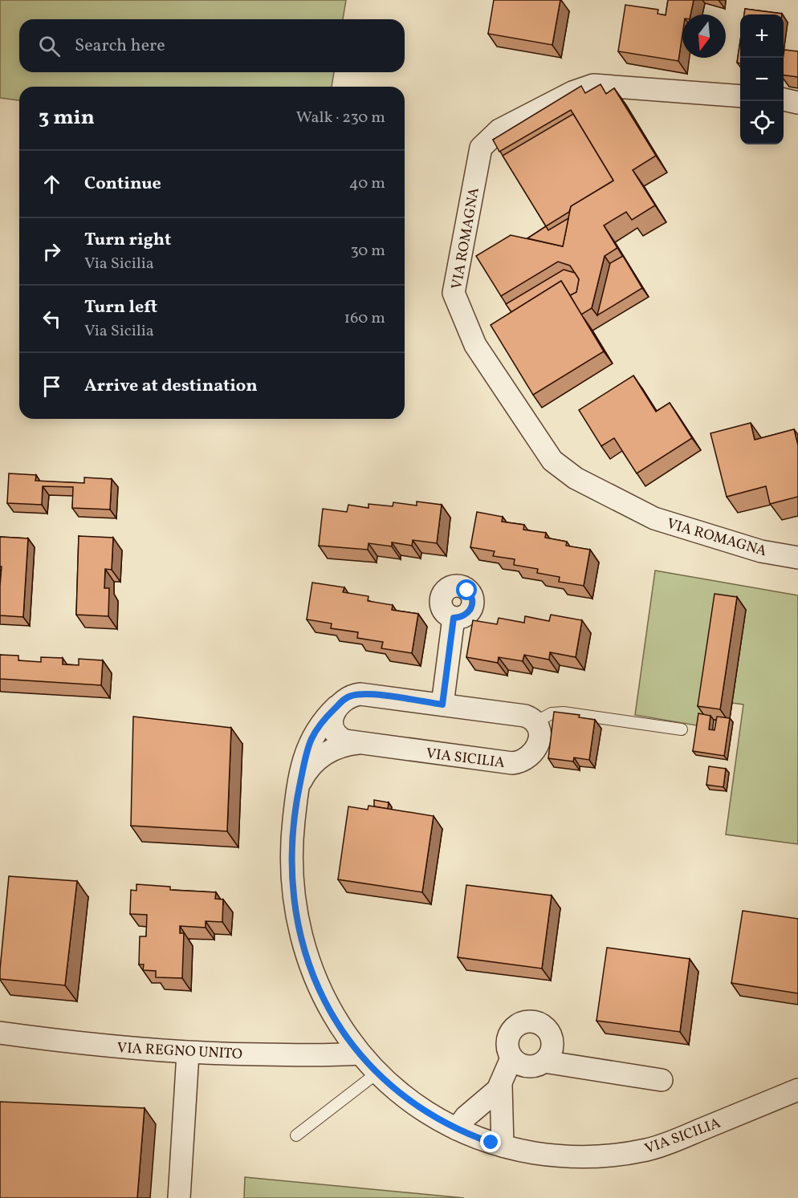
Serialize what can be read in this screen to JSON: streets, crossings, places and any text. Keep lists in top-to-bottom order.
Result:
{
  "streets": {
    "street": ["VIA ROMAGNA", "VIA SICILIA", "VIA REGNO UNITO"]
  },
  "crossings": [
    ["VIA SICILIA", "VIA REGNO UNITO"]
  ],
  "north": "bottom",
  "page": {
    "map_buttons": ["+", "−"],
    "search": "Search here",
    "heading": ["3 min", "Walk · 230 m"],
    "list": [
      ["Continue", "40 m"],
      ["Turn right", "Via Sicilia", "30 m"],
      ["Turn left", "Via Sicilia", "160 m"],
      "Arrive at destination"
    ]
  }
}
